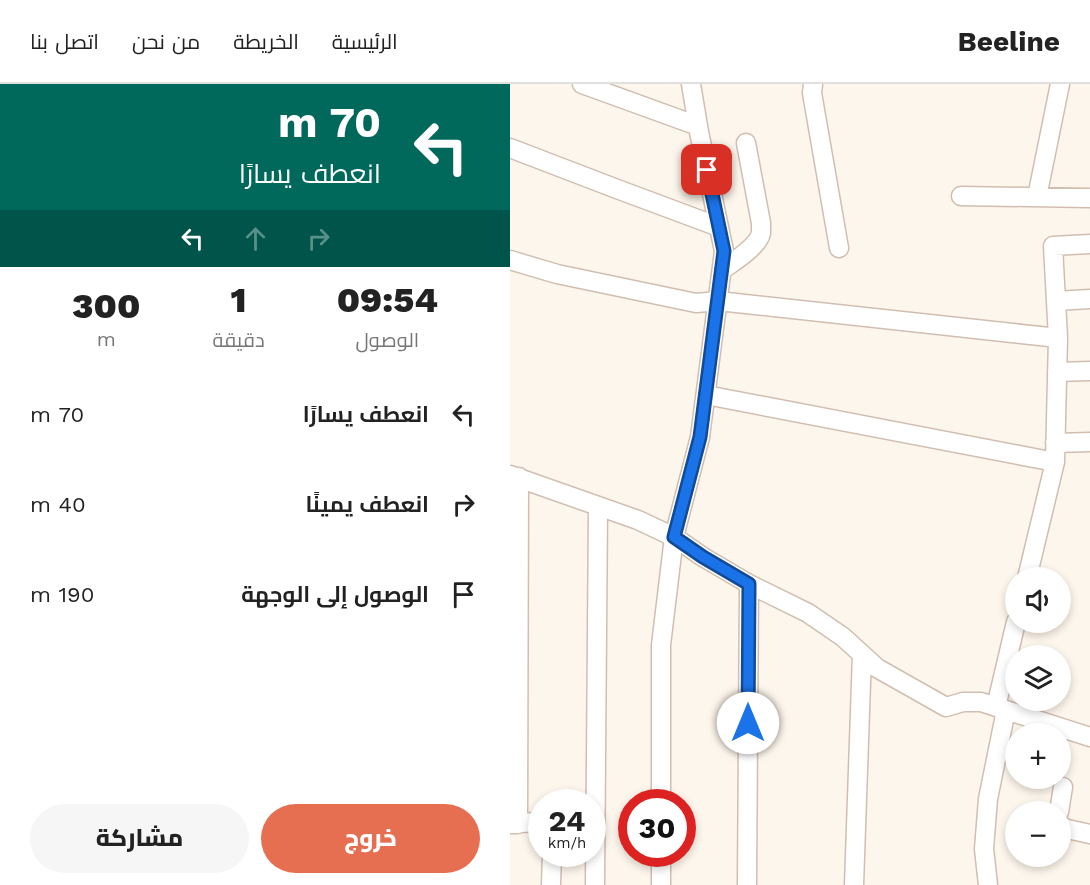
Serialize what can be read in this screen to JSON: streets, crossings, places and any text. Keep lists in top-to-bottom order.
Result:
{
  "page": {
    "header": "Beeline",
    "nav": [
      "الرئيسية",
      "الخريطة",
      "من نحن",
      "اتصل بنا"
    ],
    "turn": ["70 m", "انعطف يسارًا"],
    "eta": [
      "09:54",
      "الوصول",
      "1",
      "دقيقة",
      "300",
      "m"
    ],
    "list": [
      {
        "name": "انعطف يسارًا",
        "value": "70 m"
      },
      {
        "name": "انعطف يمينًا",
        "value": "40 m"
      },
      {
        "name": "الوصول إلى الوجهة",
        "value": "190 m"
      }
    ],
    "map_buttons": ["+", "−"],
    "speed": "24 km/h",
    "limit": "30",
    "buttons": ["خروج", "مشاركة"]
  }
}
